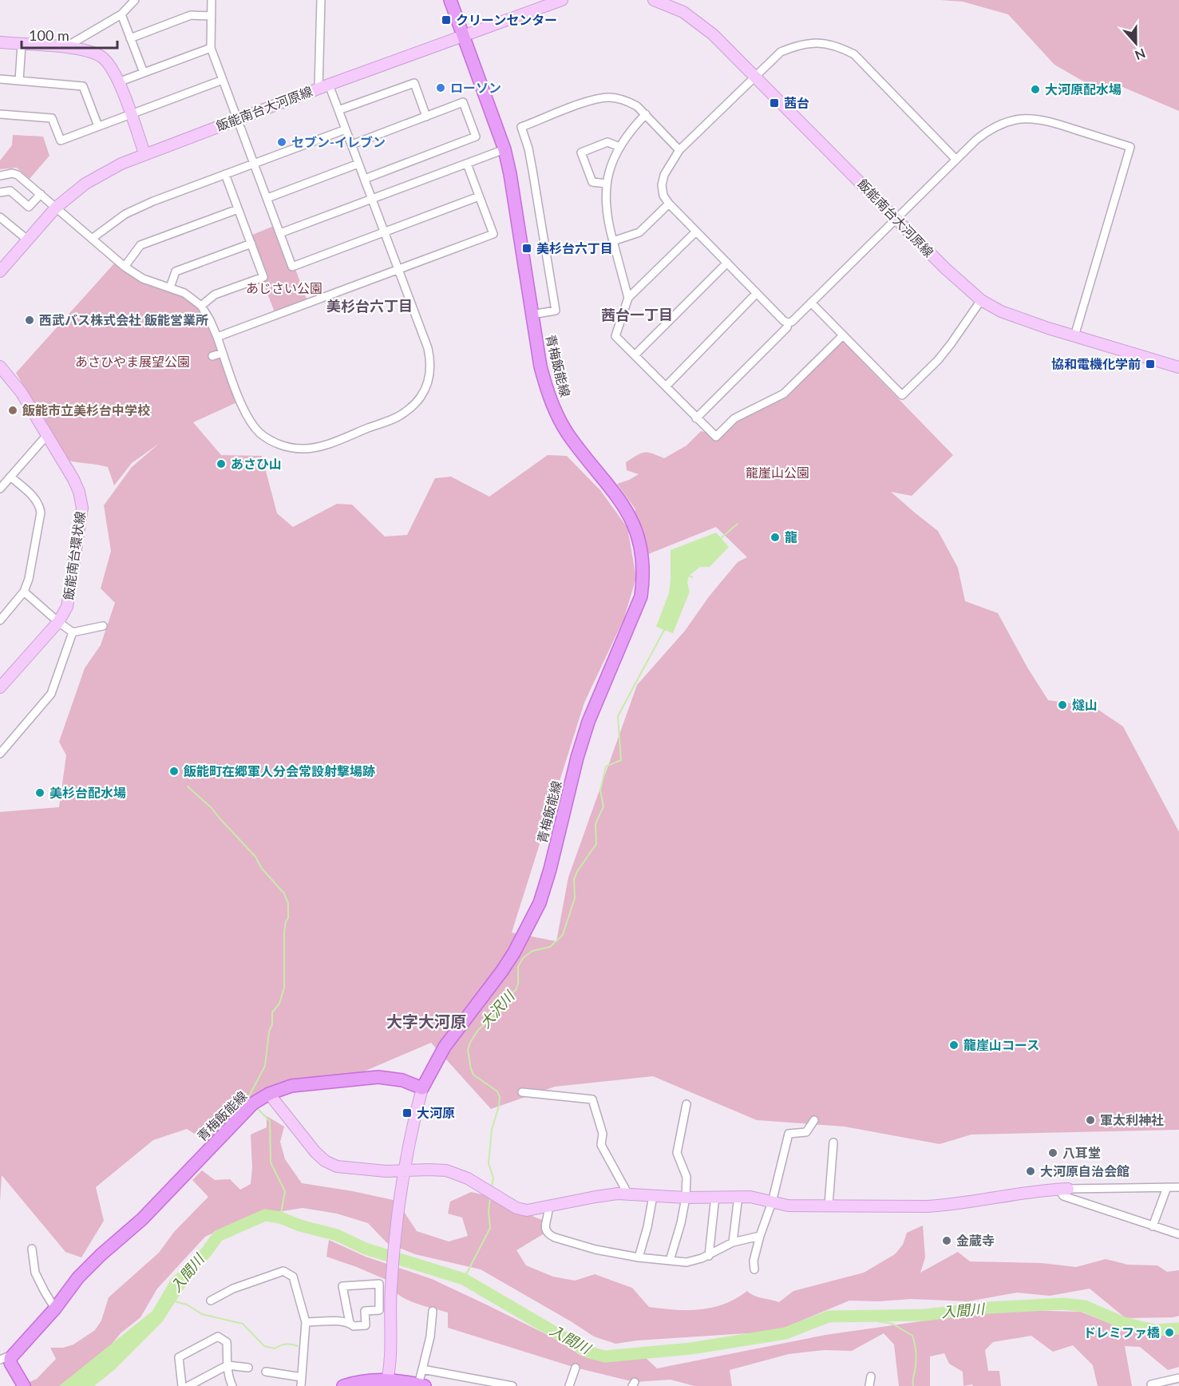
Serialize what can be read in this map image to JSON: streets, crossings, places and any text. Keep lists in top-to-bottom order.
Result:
{
  "streets": {
    "main road": ["青梅飯能線"],
    "street": ["飯能南台大河原線", "飯能南台環状線"]
  },
  "crossings": [
    ["飯能南台大河原線", "青梅飯能線"]
  ],
  "districts": ["美杉台六丁目", "茜台一丁目", "大字大河原"],
  "water": ["大沢川", "入間川"],
  "parks": ["あじさい公園", "あさひやま展望公園", "龍崖山公園"],
  "places": {
    "transit": [
      "クリーンセンター",
      "茜台",
      "美杉台六丁目",
      "協和電機化学前",
      "大河原"
    ],
    "other": [
      "ローソン",
      "大河原配水場",
      "セブン-イレブン",
      "西武バス株式会社 飯能営業所",
      "飯能市立美杉台中学校",
      "あさひ山",
      "龍",
      "燧山",
      "飯能町在郷軍人分会常設射撃場跡",
      "美杉台配水場",
      "龍崖山コース",
      "軍太利神社",
      "八耳堂",
      "大河原自治会館",
      "金蔵寺",
      "ドレミファ橋"
    ]
  },
  "scale_bar": "100 m",
  "north": "bottom"
}
